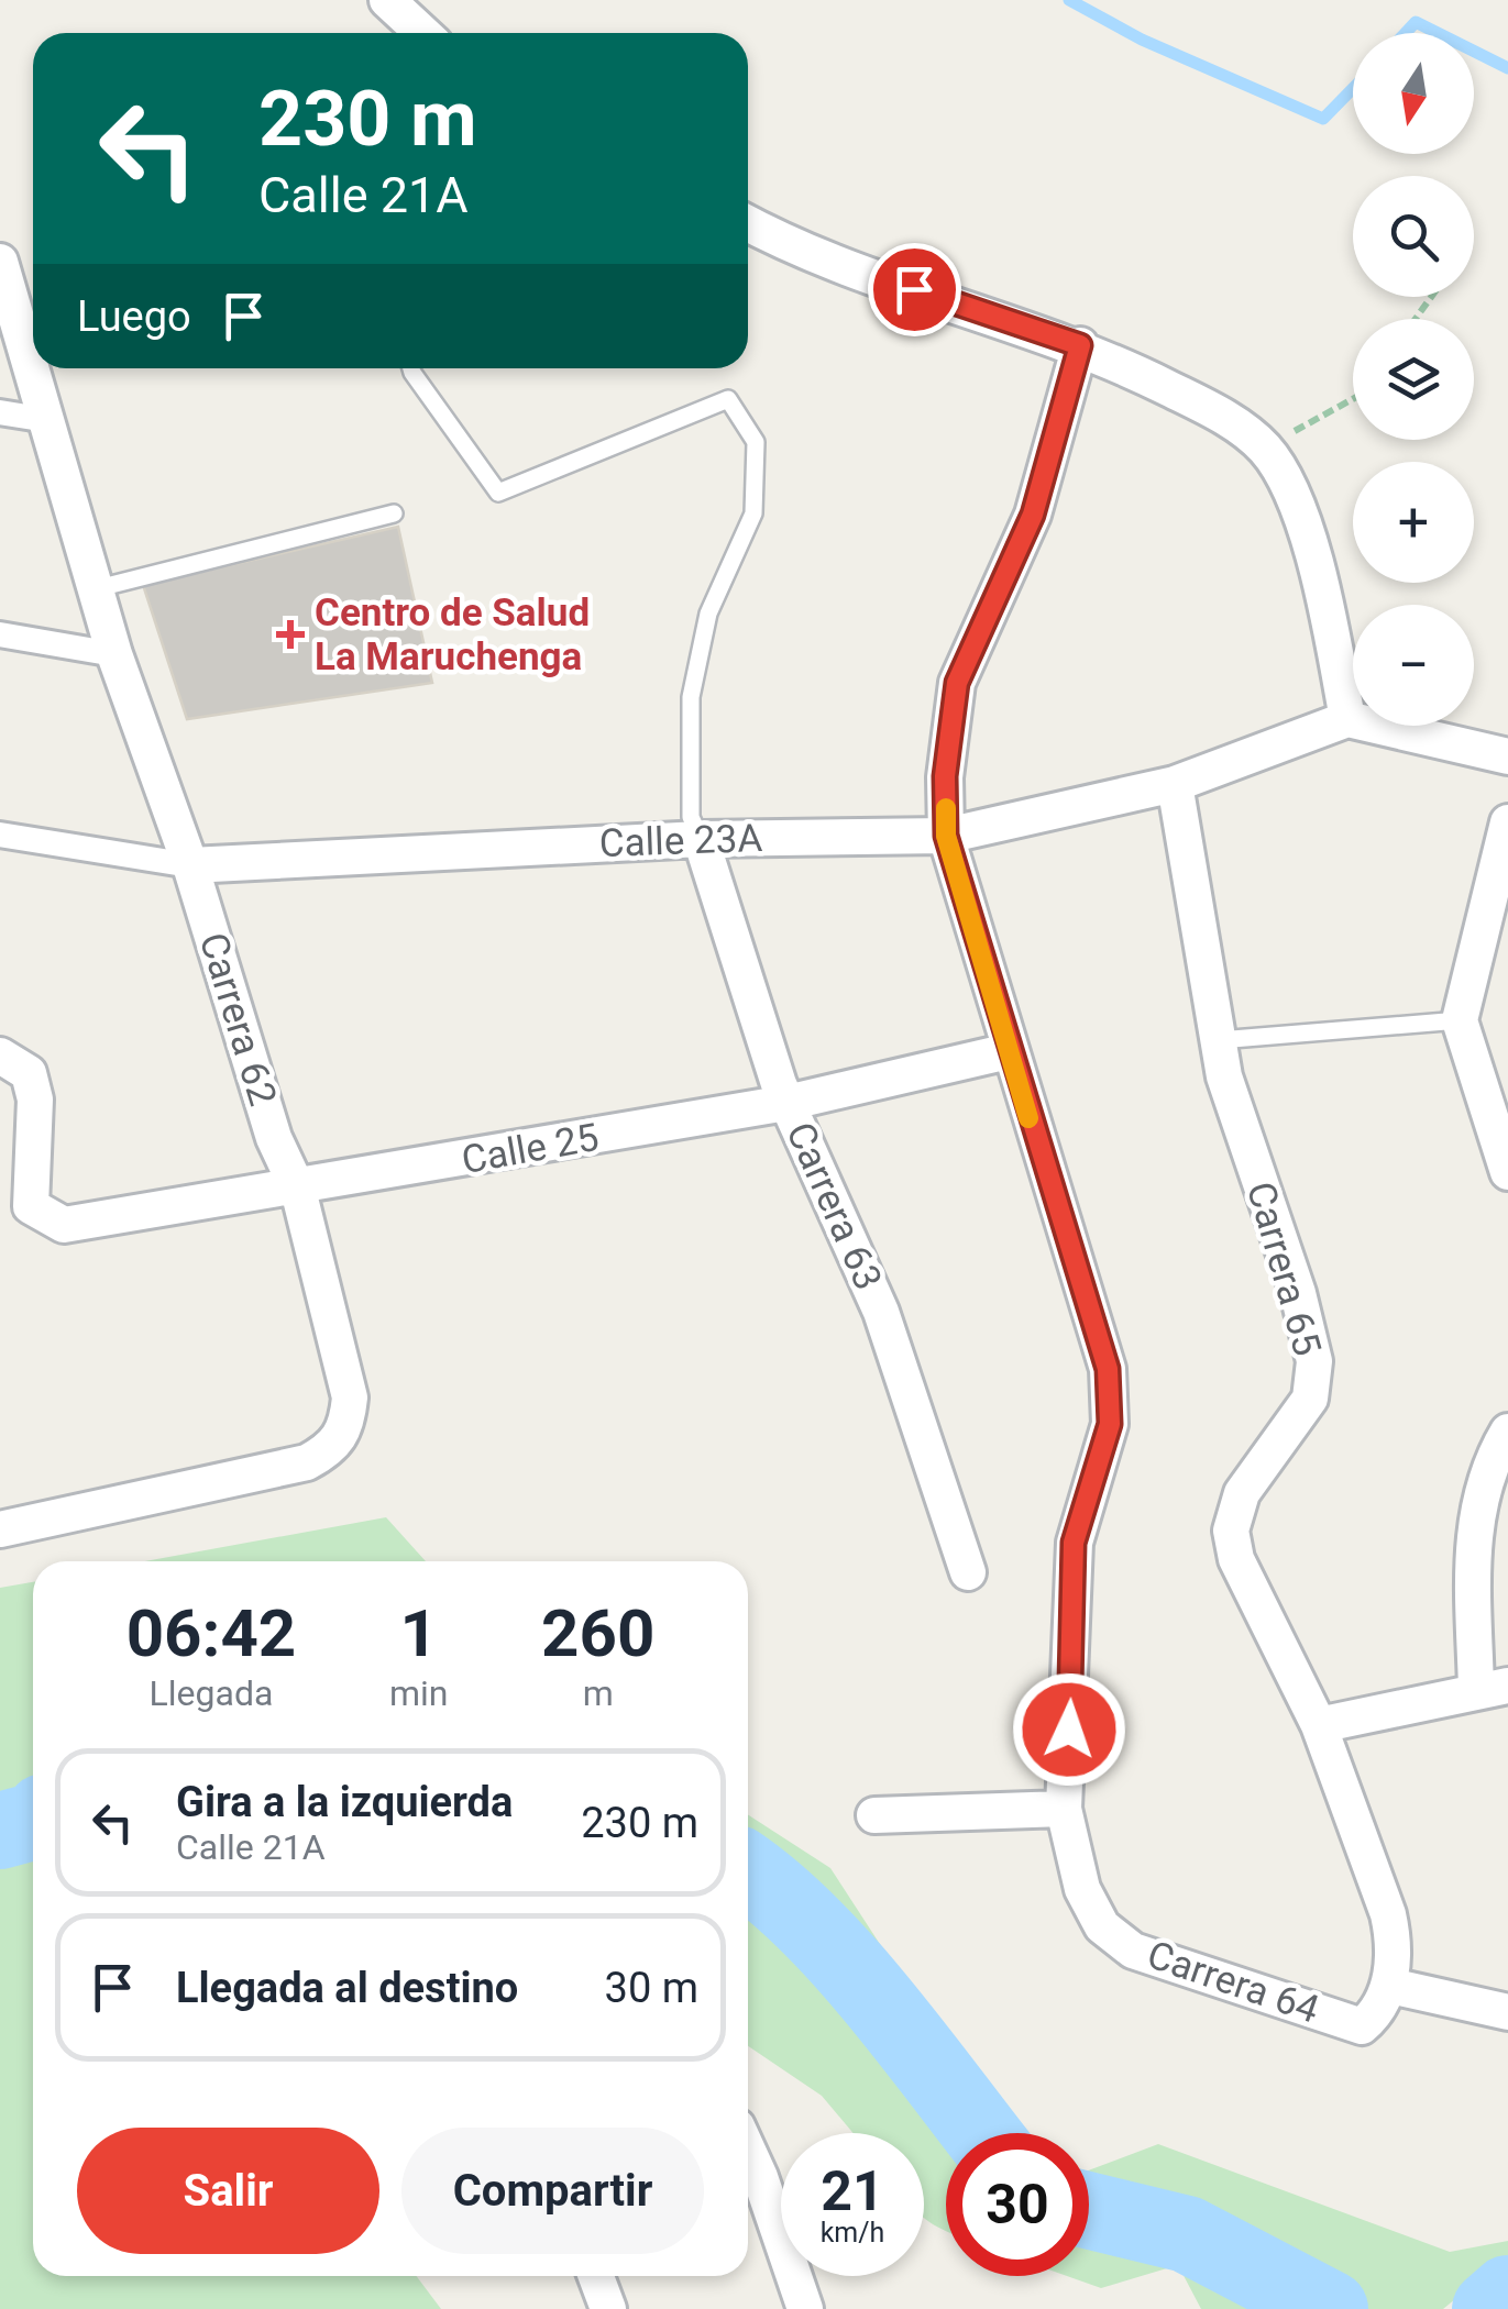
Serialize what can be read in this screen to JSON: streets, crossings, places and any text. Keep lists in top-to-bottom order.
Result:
{
  "streets": {
    "street": [
      "Calle 23A",
      "Carrera 62",
      "Calle 25",
      "Carrera 63",
      "Carrera 65",
      "Carrera 64"
    ]
  },
  "crossings": [
    ["Calle 23A", "Carrera 62"],
    ["Calle 23A", "Carrera 63"],
    ["Calle 23A", "Carrera 65"],
    ["Calle 23A", "Carrera 64"],
    ["Carrera 62", "Calle 25"],
    ["Calle 25", "Carrera 63"],
    ["Calle 25", "Carrera 64"],
    ["Carrera 65", "Carrera 64"]
  ],
  "places": {
    "health": ["Centro de Salud La Maruchenga"]
  },
  "north": "bottom",
  "page": {
    "map_buttons": ["+", "−"],
    "turn": ["230 m", "Calle 21A"],
    "then": "Luego",
    "eta": [
      "06:42",
      "Llegada",
      "1",
      "min",
      "260",
      "m"
    ],
    "list": [
      {
        "name": "Gira a la izquierda",
        "note": "Calle 21A",
        "value": "230 m"
      },
      {
        "name": "Llegada al destino",
        "value": "30 m"
      }
    ],
    "buttons": ["Salir", "Compartir"],
    "speed": "21 km/h",
    "limit": "30"
  }
}
